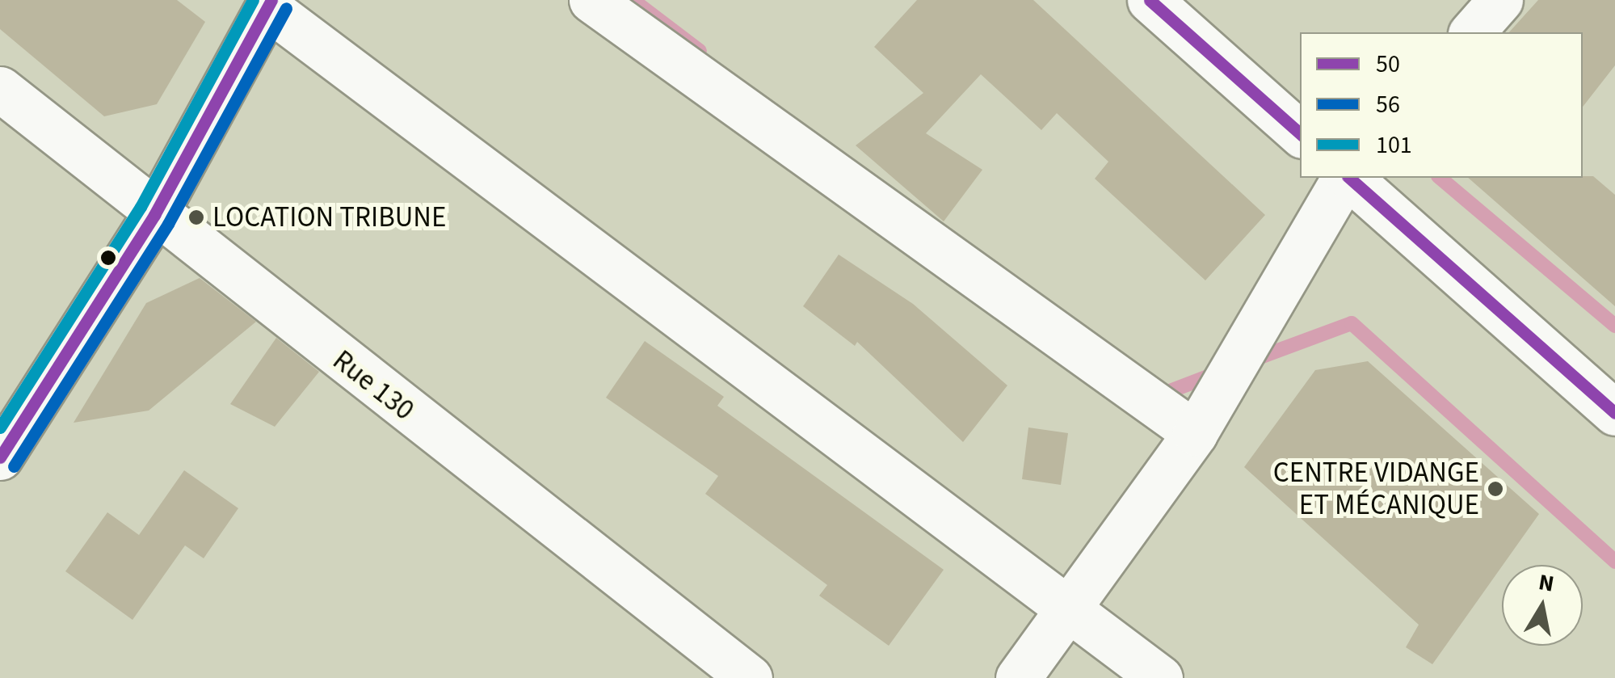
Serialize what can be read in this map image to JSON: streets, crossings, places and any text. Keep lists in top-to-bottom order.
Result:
{
  "streets": {
    "street": ["Rue 130"]
  },
  "places": ["LOCATION TRIBUNE", "CENTRE VIDANGE ET MÉCANIQUE"],
  "lines": ["transit line 50", "transit line 101", "transit line 56"],
  "legend": ["50", "56", "101"],
  "north": "top"
}
